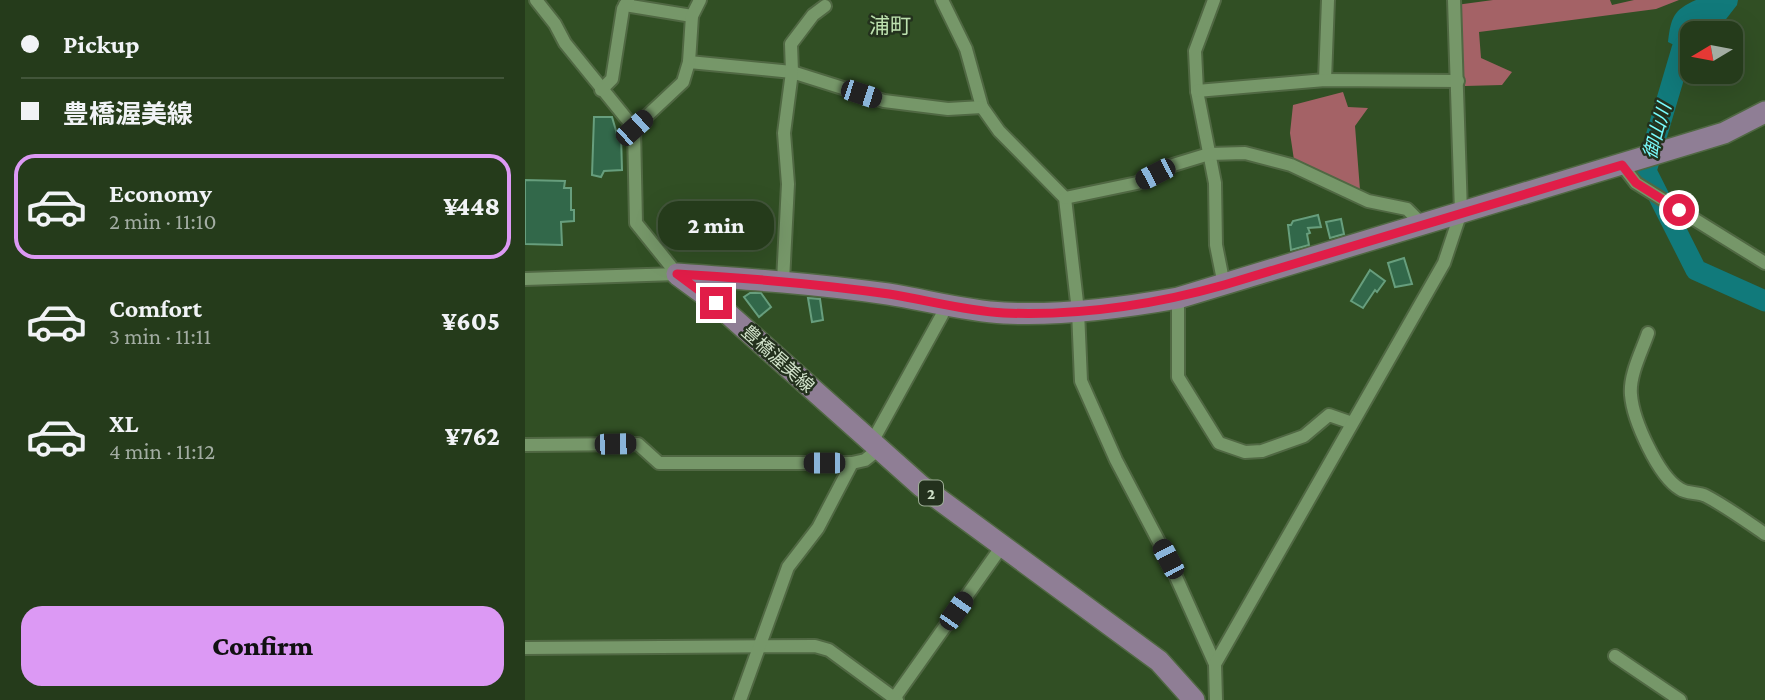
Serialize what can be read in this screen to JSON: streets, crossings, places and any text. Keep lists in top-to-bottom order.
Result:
{
  "streets": {
    "main road": ["豊橋渥美線", "2"]
  },
  "districts": ["浦町"],
  "water": ["御山川"],
  "north": "left",
  "page": {
    "banner": ["Pickup", "豊橋渥美線"],
    "list": [
      {
        "name": "Economy",
        "note": "2 min · 11:10",
        "value": "¥448"
      },
      {
        "name": "Comfort",
        "note": "3 min · 11:11",
        "value": "¥605"
      },
      {
        "name": "XL",
        "note": "4 min · 11:12",
        "value": "¥762"
      }
    ],
    "bubble": "2 min",
    "buttons": "Confirm"
  }
}
